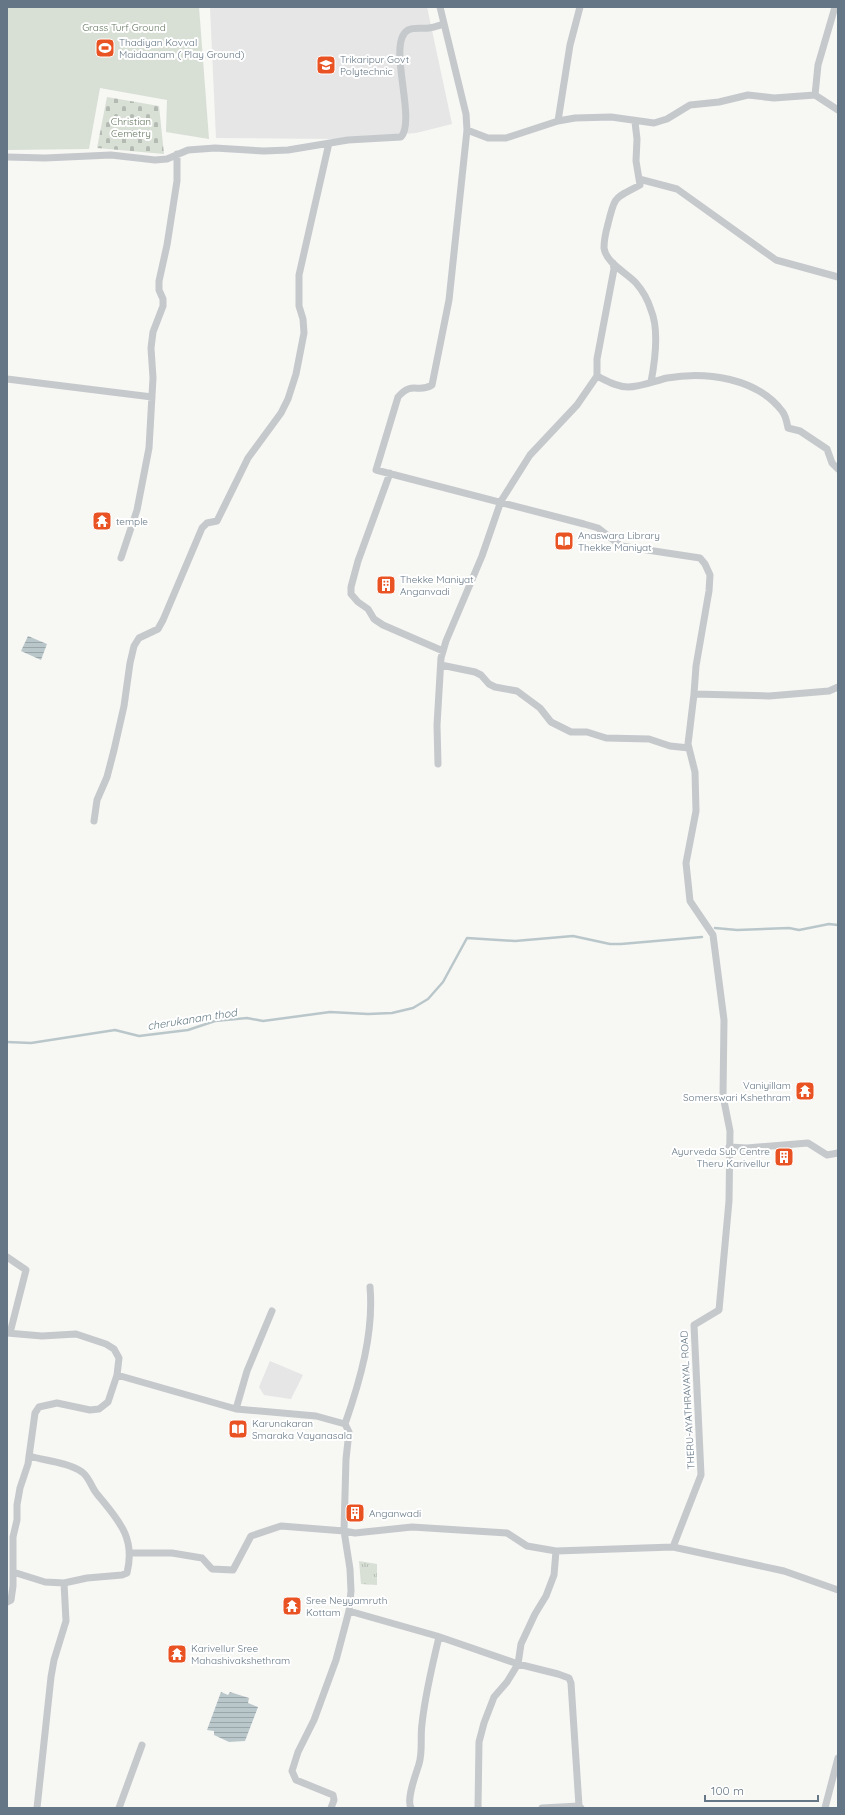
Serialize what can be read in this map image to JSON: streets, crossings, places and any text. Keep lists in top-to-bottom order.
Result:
{
  "streets": {
    "street": ["THERU-AYATHRAVAYAL ROAD"]
  },
  "water": ["cherukanam thod"],
  "parks": ["Grass Turf Ground", "Christian Cemetry"],
  "places": {
    "sports": ["Thadiyan Kovval Maidaanam ( Play Ground)"],
    "school or university": ["Trikaripur Govt Polytechnic"],
    "temple": [
      "temple",
      "Vaniyillam Somerswari Kshethram",
      "Sree Neyyamruth Kottam",
      "Karivellur Sree Mahashivakshethram"
    ],
    "library": ["Anaswara Library Thekke Maniyat", "Karunakaran Smaraka Vayanasala"],
    "building": ["Thekke Maniyat Anganvadi", "Ayurveda Sub Centre Theru Karivellur", "Anganwadi"]
  },
  "scale_bar": "100 m"
}
